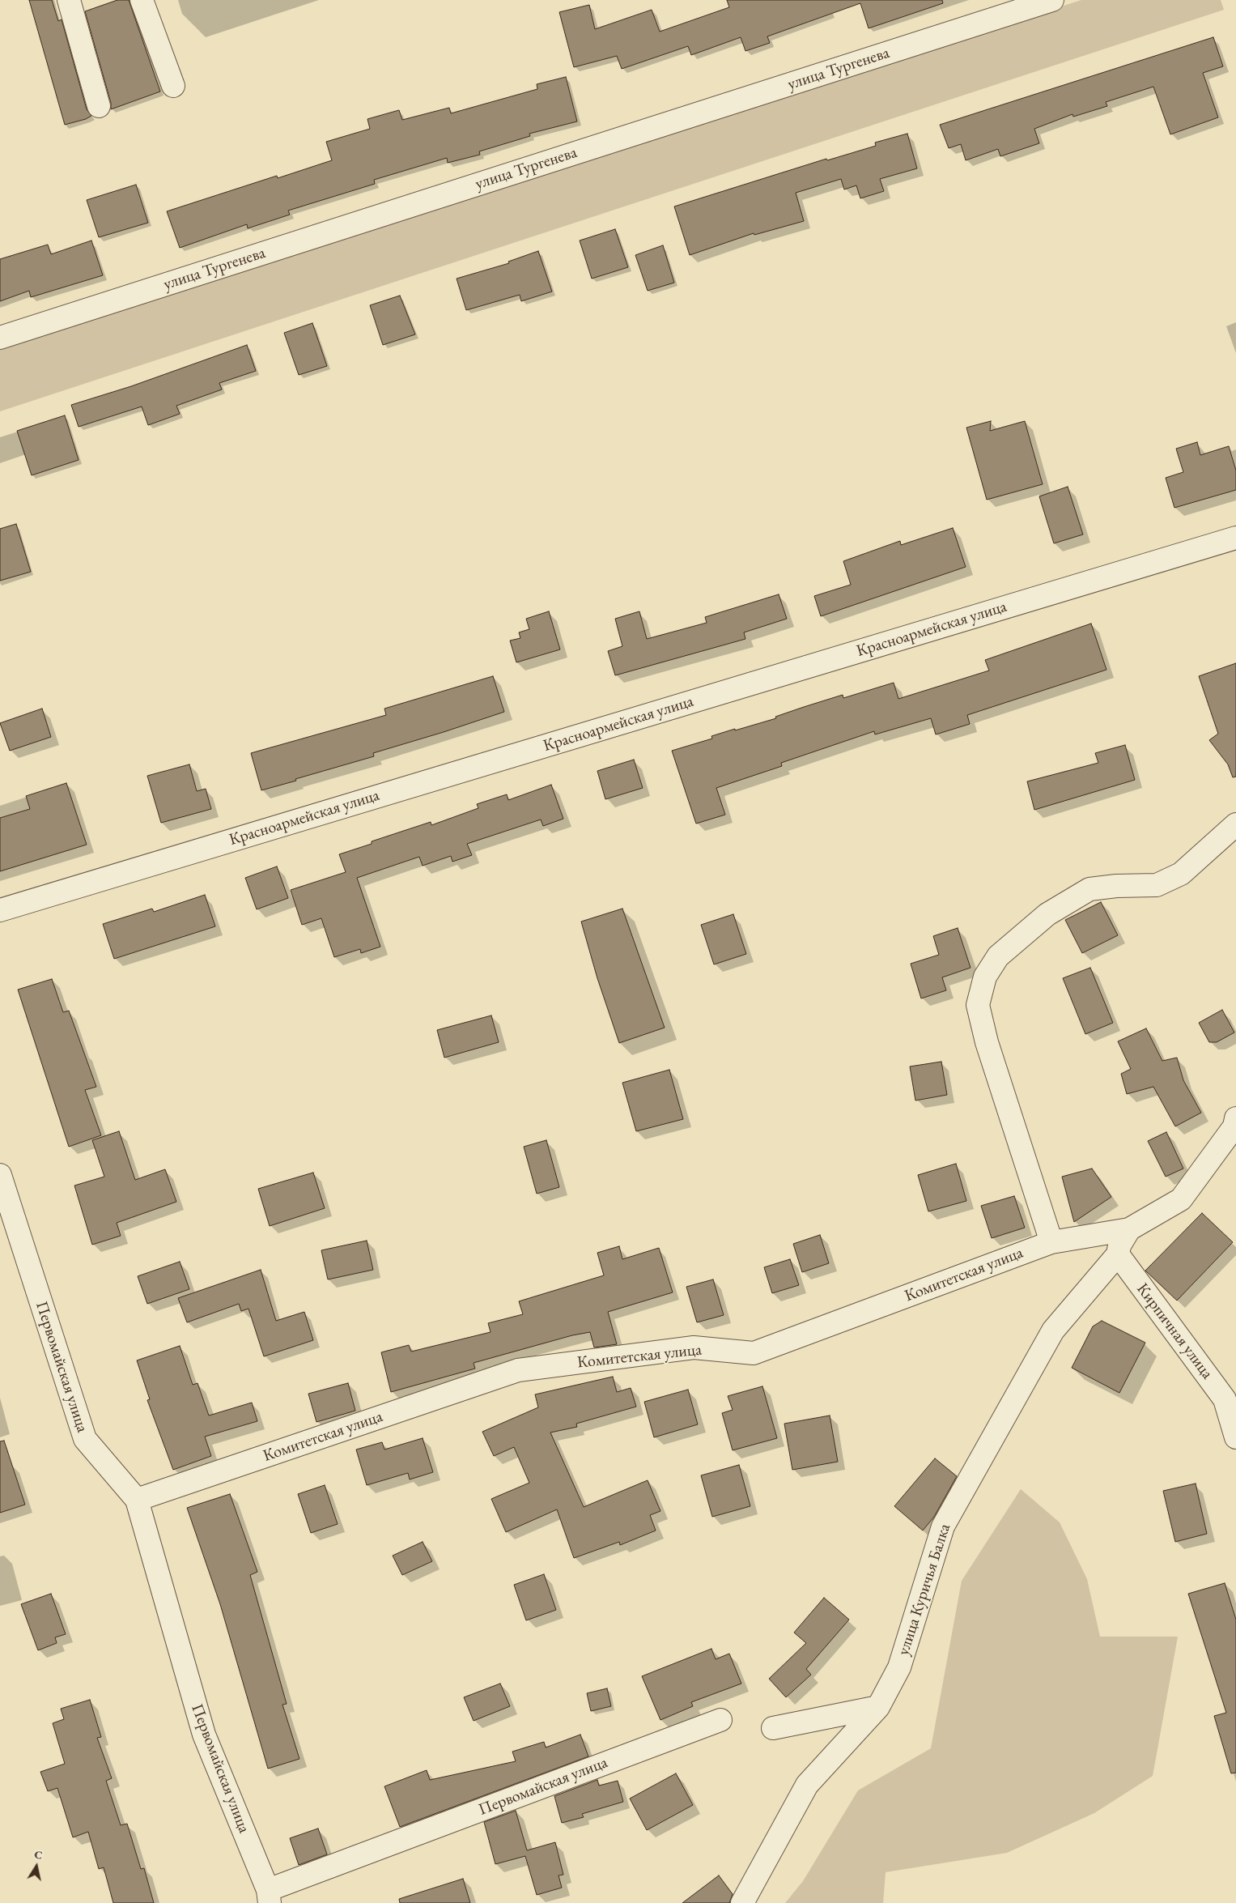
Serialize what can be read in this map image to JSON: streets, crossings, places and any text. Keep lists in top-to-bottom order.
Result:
{
  "streets": {
    "street": [
      "улица Тургенева",
      "Красноармейская улица",
      "Комитетская улица",
      "Кирпичная улица",
      "Первомайская улица",
      "улица Куричья Балка"
    ]
  },
  "crossings": [
    ["Комитетская улица", "Первомайская улица"],
    ["Кирпичная улица", "улица Куричья Балка"]
  ],
  "north": "top"
}
